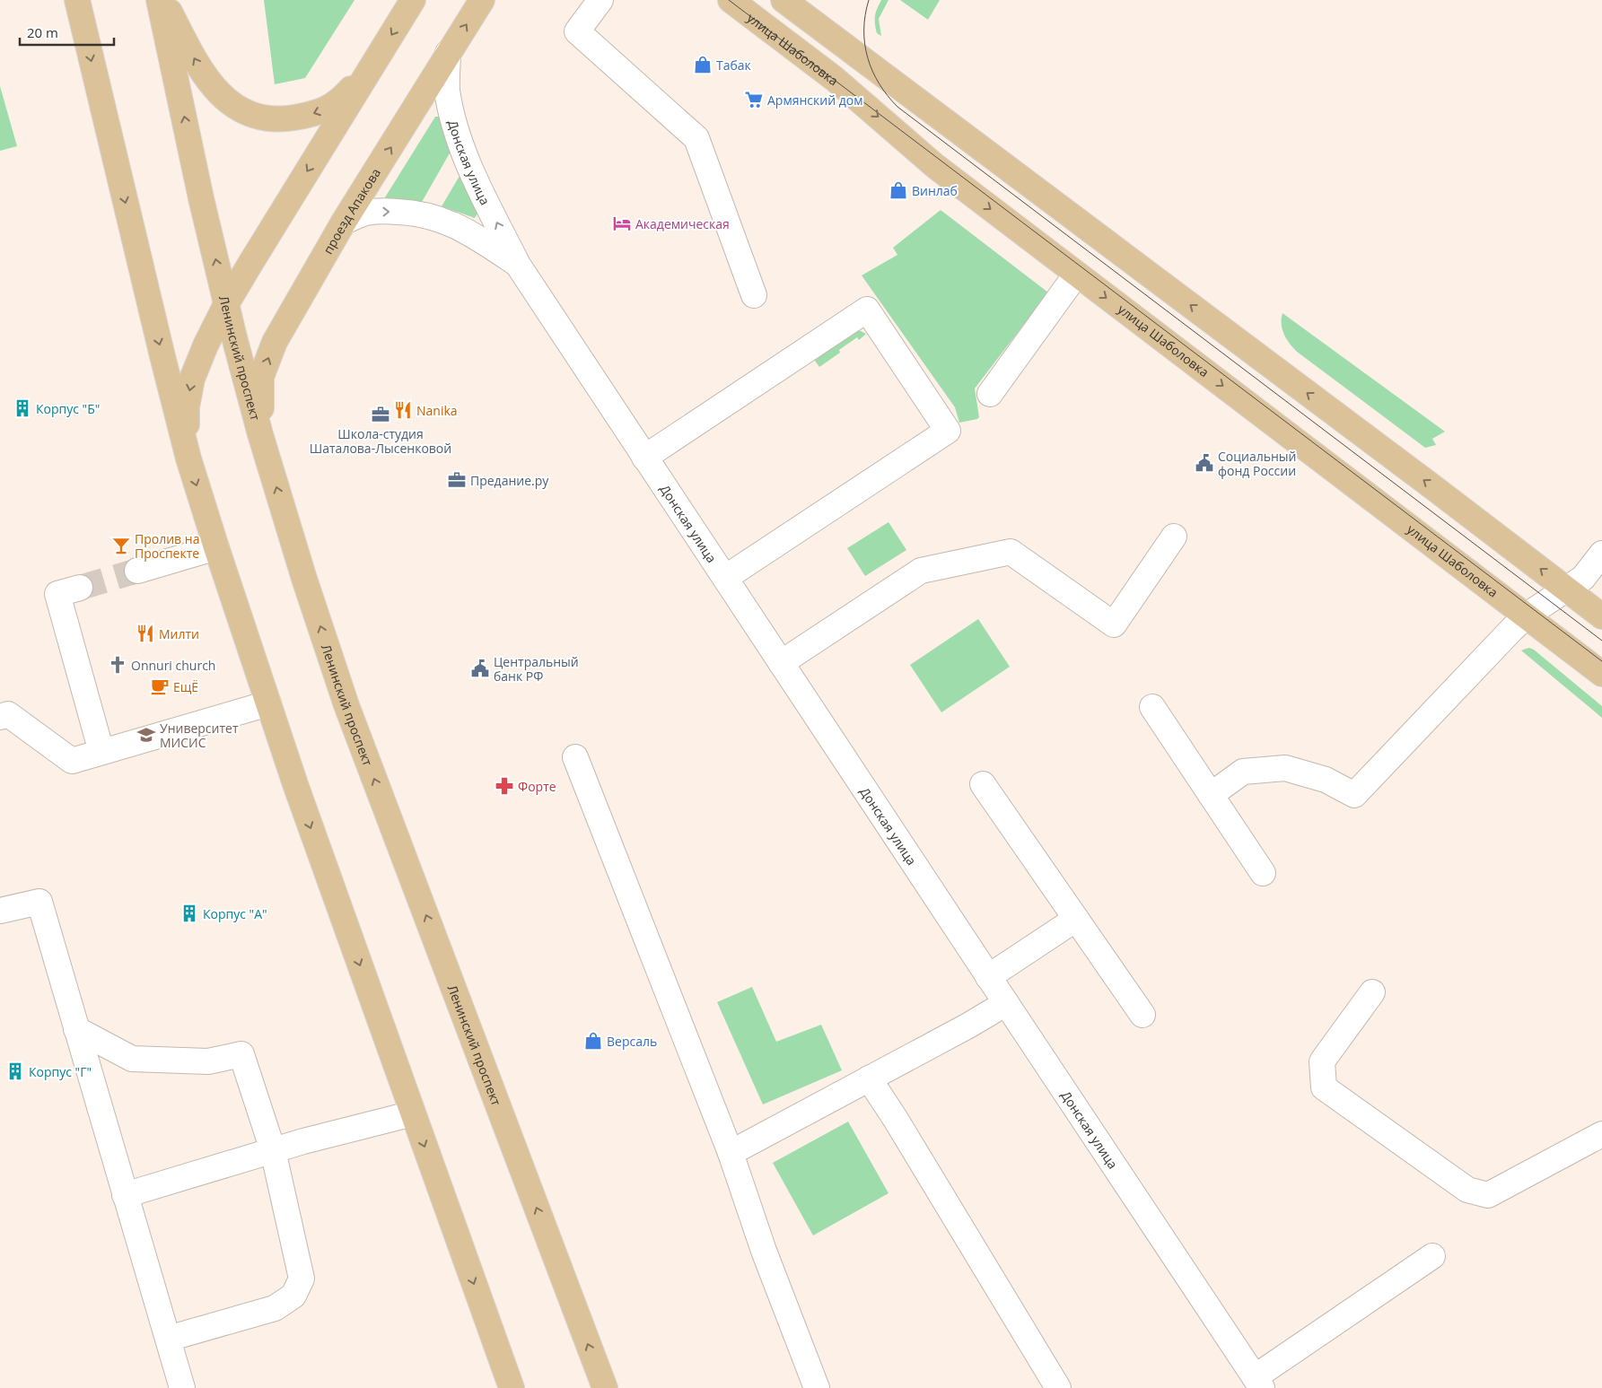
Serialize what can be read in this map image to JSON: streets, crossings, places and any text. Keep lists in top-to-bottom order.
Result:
{
  "streets": {
    "main road": ["улица Шаболовка", "проезд Апакова", "Ленинский проспект"],
    "street": ["Донская улица"]
  },
  "crossings": [
    ["Донская улица", "проезд Апакова"],
    ["проезд Апакова", "Ленинский проспект"]
  ],
  "places": {
    "shop": ["Табак", "Винлаб", "Версаль"],
    "supermarket": ["Армянский дом"],
    "hotel": ["Академическая"],
    "building": ["Корпус \"Б\"", "Корпус \"А\"", "Корпус \"Г\""],
    "restaurant": ["Nanika", "Милти"],
    "office": ["Школа-студия Шаталова-Лысенковой", "Предание.ру"],
    "public building": ["Социальный фонд России", "Центральный банк РФ"],
    "bar": ["Пролив на Проспекте"],
    "church": ["Onnuri church"],
    "cafe": ["ЕщЁ"],
    "school or university": ["Университет МИСИС"],
    "pharmacy": ["Форте"]
  },
  "scale_bar": "20 m"
}
